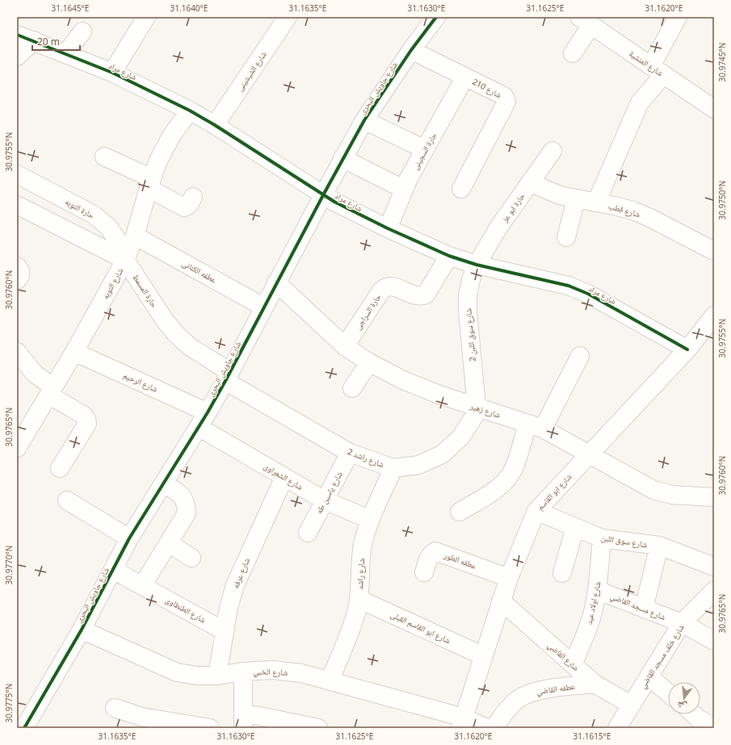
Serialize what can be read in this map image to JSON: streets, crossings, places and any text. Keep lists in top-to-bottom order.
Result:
{
  "streets": {
    "street": [
      "شارع المنشية",
      "شارع مراد",
      "شارع الشيشينى",
      "شارع جاويش البحرى",
      "شارع 210",
      "حارة السجينى",
      "حارة ابو عز",
      "حارة التوبه",
      "شارع قطب",
      "عطفه الكنانى",
      "شارع التوبه",
      "حارة المسمط",
      "حارة السراجى",
      "شارع سوق اللبن 2",
      "شارع الرحيم",
      "شارع زهير",
      "شارع راشد 2",
      "شارع الشعراوى",
      "شارع ابو القاسم",
      "شارع ياسين طه",
      "شارع سوق اللبن",
      "عطفه الطور",
      "شارع عرفه",
      "شارع راشد",
      "شارع اولاد عيد",
      "شارع مسجد القاضي",
      "شارع الطنطاوى",
      "شارع ابو القاسم القبلى",
      "شارع القاضي",
      "شارع خلف مسجد القاضي",
      "شارع الخبي",
      "عطفه القاضي"
    ]
  },
  "crossings": [
    ["شارع مراد", "شارع الشيشينى"],
    ["شارع مراد", "شارع جاويش البحرى"],
    ["شارع مراد", "حارة السجينى"],
    ["شارع مراد", "حارة ابو عز"],
    ["شارع مراد", "شارع التوبه"],
    ["شارع مراد", "حارة السراجى"],
    ["شارع مراد", "شارع سوق اللبن 2"],
    ["شارع مراد", "شارع ابو القاسم"],
    ["شارع جاويش البحرى", "شارع 210"],
    ["شارع جاويش البحرى", "عطفه الكنانى"],
    ["شارع جاويش البحرى", "حارة المسمط"],
    ["شارع جاويش البحرى", "شارع الرحيم"],
    ["شارع جاويش البحرى", "شارع زهير"],
    ["شارع جاويش البحرى", "شارع راشد 2"],
    ["شارع جاويش البحرى", "شارع الشعراوى"],
    ["شارع جاويش البحرى", "شارع الطنطاوى"],
    ["شارع جاويش البحرى", "شارع الخبي"],
    ["شارع 210", "حارة السجينى"],
    ["حارة ابو عز", "شارع قطب"],
    ["حارة ابو عز", "شارع سوق اللبن 2"],
    ["حارة التوبه", "شارع التوبه"],
    ["حارة التوبه", "حارة المسمط"],
    ["عطفه الكنانى", "شارع التوبه"],
    ["شارع التوبه", "حارة المسمط"],
    ["شارع التوبه", "شارع الرحيم"],
    ["حارة المسمط", "شارع راشد 2"],
    ["حارة السراجى", "شارع زهير"],
    ["شارع سوق اللبن 2", "شارع زهير"],
    ["شارع سوق اللبن 2", "شارع راشد 2"],
    ["شارع الرحيم", "شارع الشعراوى"],
    ["شارع زهير", "شارع راشد 2"],
    ["شارع زهير", "شارع ابو القاسم"],
    ["شارع راشد 2", "شارع ياسين طه"],
    ["شارع راشد 2", "شارع راشد"],
    ["شارع الشعراوى", "شارع ياسين طه"],
    ["شارع الشعراوى", "شارع عرفه"],
    ["شارع الشعراوى", "شارع راشد"],
    ["شارع ابو القاسم", "شارع سوق اللبن"],
    ["شارع ابو القاسم", "عطفه الطور"],
    ["شارع ابو القاسم", "شارع ابو القاسم القبلى"],
    ["شارع ابو القاسم", "شارع القاضي"],
    ["شارع ابو القاسم", "شارع الخبي"],
    ["شارع سوق اللبن", "شارع اولاد عيد"],
    ["شارع عرفه", "شارع الطنطاوى"],
    ["شارع عرفه", "شارع الخبي"],
    ["شارع راشد", "شارع ابو القاسم القبلى"],
    ["شارع راشد", "شارع الخبي"],
    ["شارع اولاد عيد", "شارع مسجد القاضي"],
    ["شارع اولاد عيد", "شارع القاضي"],
    ["شارع مسجد القاضي", "شارع خلف مسجد القاضي"],
    ["شارع القاضي", "شارع خلف مسجد القاضي"],
    ["شارع القاضي", "عطفه القاضي"]
  ],
  "scale_bar": "20 m",
  "north": "bottom",
  "coordinates": [
    "31.1645°E",
    "31.1640°E",
    "31.1635°E",
    "31.1630°E",
    "31.1625°E",
    "31.1620°E",
    "30.9745°N",
    "30.9755°N",
    "30.9750°N",
    "30.9760°N",
    "30.9765°N",
    "30.9770°N",
    "30.9775°N",
    "31.1615°E"
  ]
}
